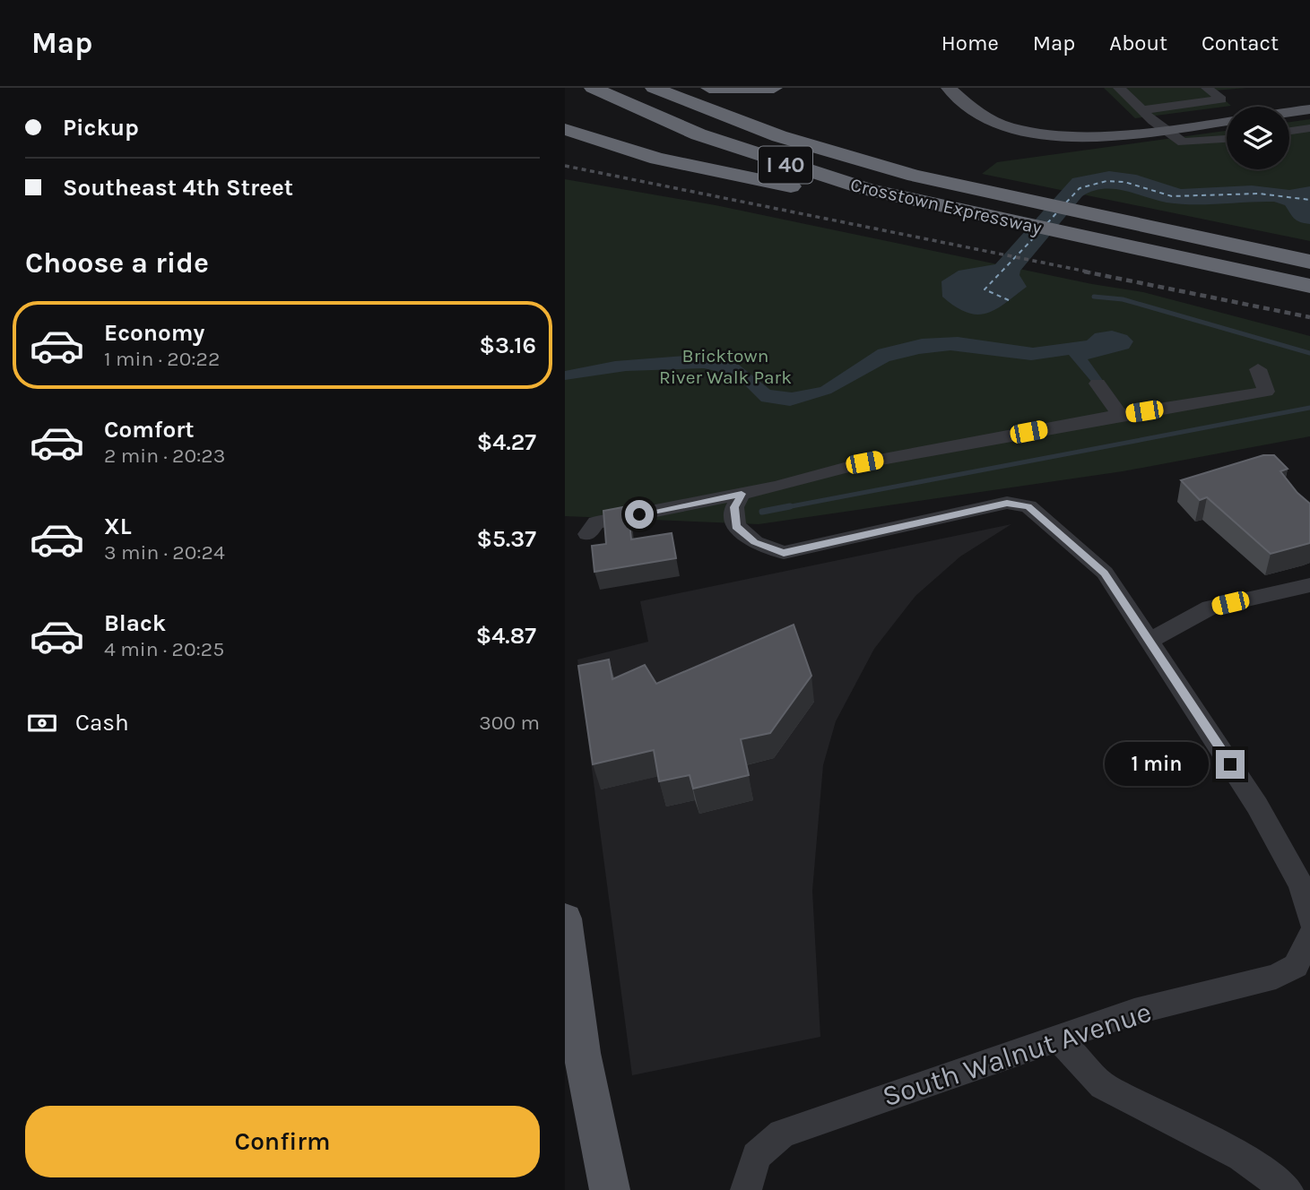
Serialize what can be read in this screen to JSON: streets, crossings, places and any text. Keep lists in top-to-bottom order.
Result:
{
  "streets": {
    "highway": ["I 40", "Crosstown Expressway"],
    "street": ["South Walnut Avenue"]
  },
  "parks": ["Bricktown River Walk Park"],
  "page": {
    "header": "Map",
    "nav": [
      "Home",
      "Map",
      "About",
      "Contact"
    ],
    "banner": ["Pickup", "Southeast 4th Street"],
    "heading": "Choose a ride",
    "list": [
      {
        "name": "Economy",
        "note": "1 min · 20:22",
        "value": "$3.16"
      },
      {
        "name": "Comfort",
        "note": "2 min · 20:23",
        "value": "$4.27"
      },
      {
        "name": "XL",
        "note": "3 min · 20:24",
        "value": "$5.37"
      },
      {
        "name": "Black",
        "note": "4 min · 20:25",
        "value": "$4.87"
      }
    ],
    "pay": ["Cash", "300 m"],
    "bubble": "1 min",
    "buttons": "Confirm"
  }
}
